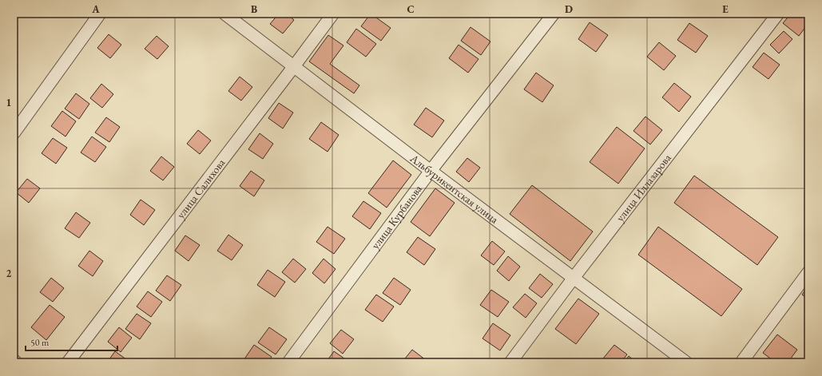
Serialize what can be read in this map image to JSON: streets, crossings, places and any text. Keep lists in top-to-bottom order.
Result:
{
  "streets": {
    "street": [
      "улица Иллазарова",
      "улица Салихова",
      "Альбурикентская улица",
      "улица Курбанова"
    ]
  },
  "crossings": [
    ["улица Иллазарова", "Альбурикентская улица"],
    ["улица Салихова", "Альбурикентская улица"],
    ["Альбурикентская улица", "улица Курбанова"]
  ],
  "scale_bar": "50 m",
  "grid": {
    "columns": [
      "A",
      "B",
      "C",
      "D",
      "E"
    ],
    "rows": ["1", "2"]
  }
}
